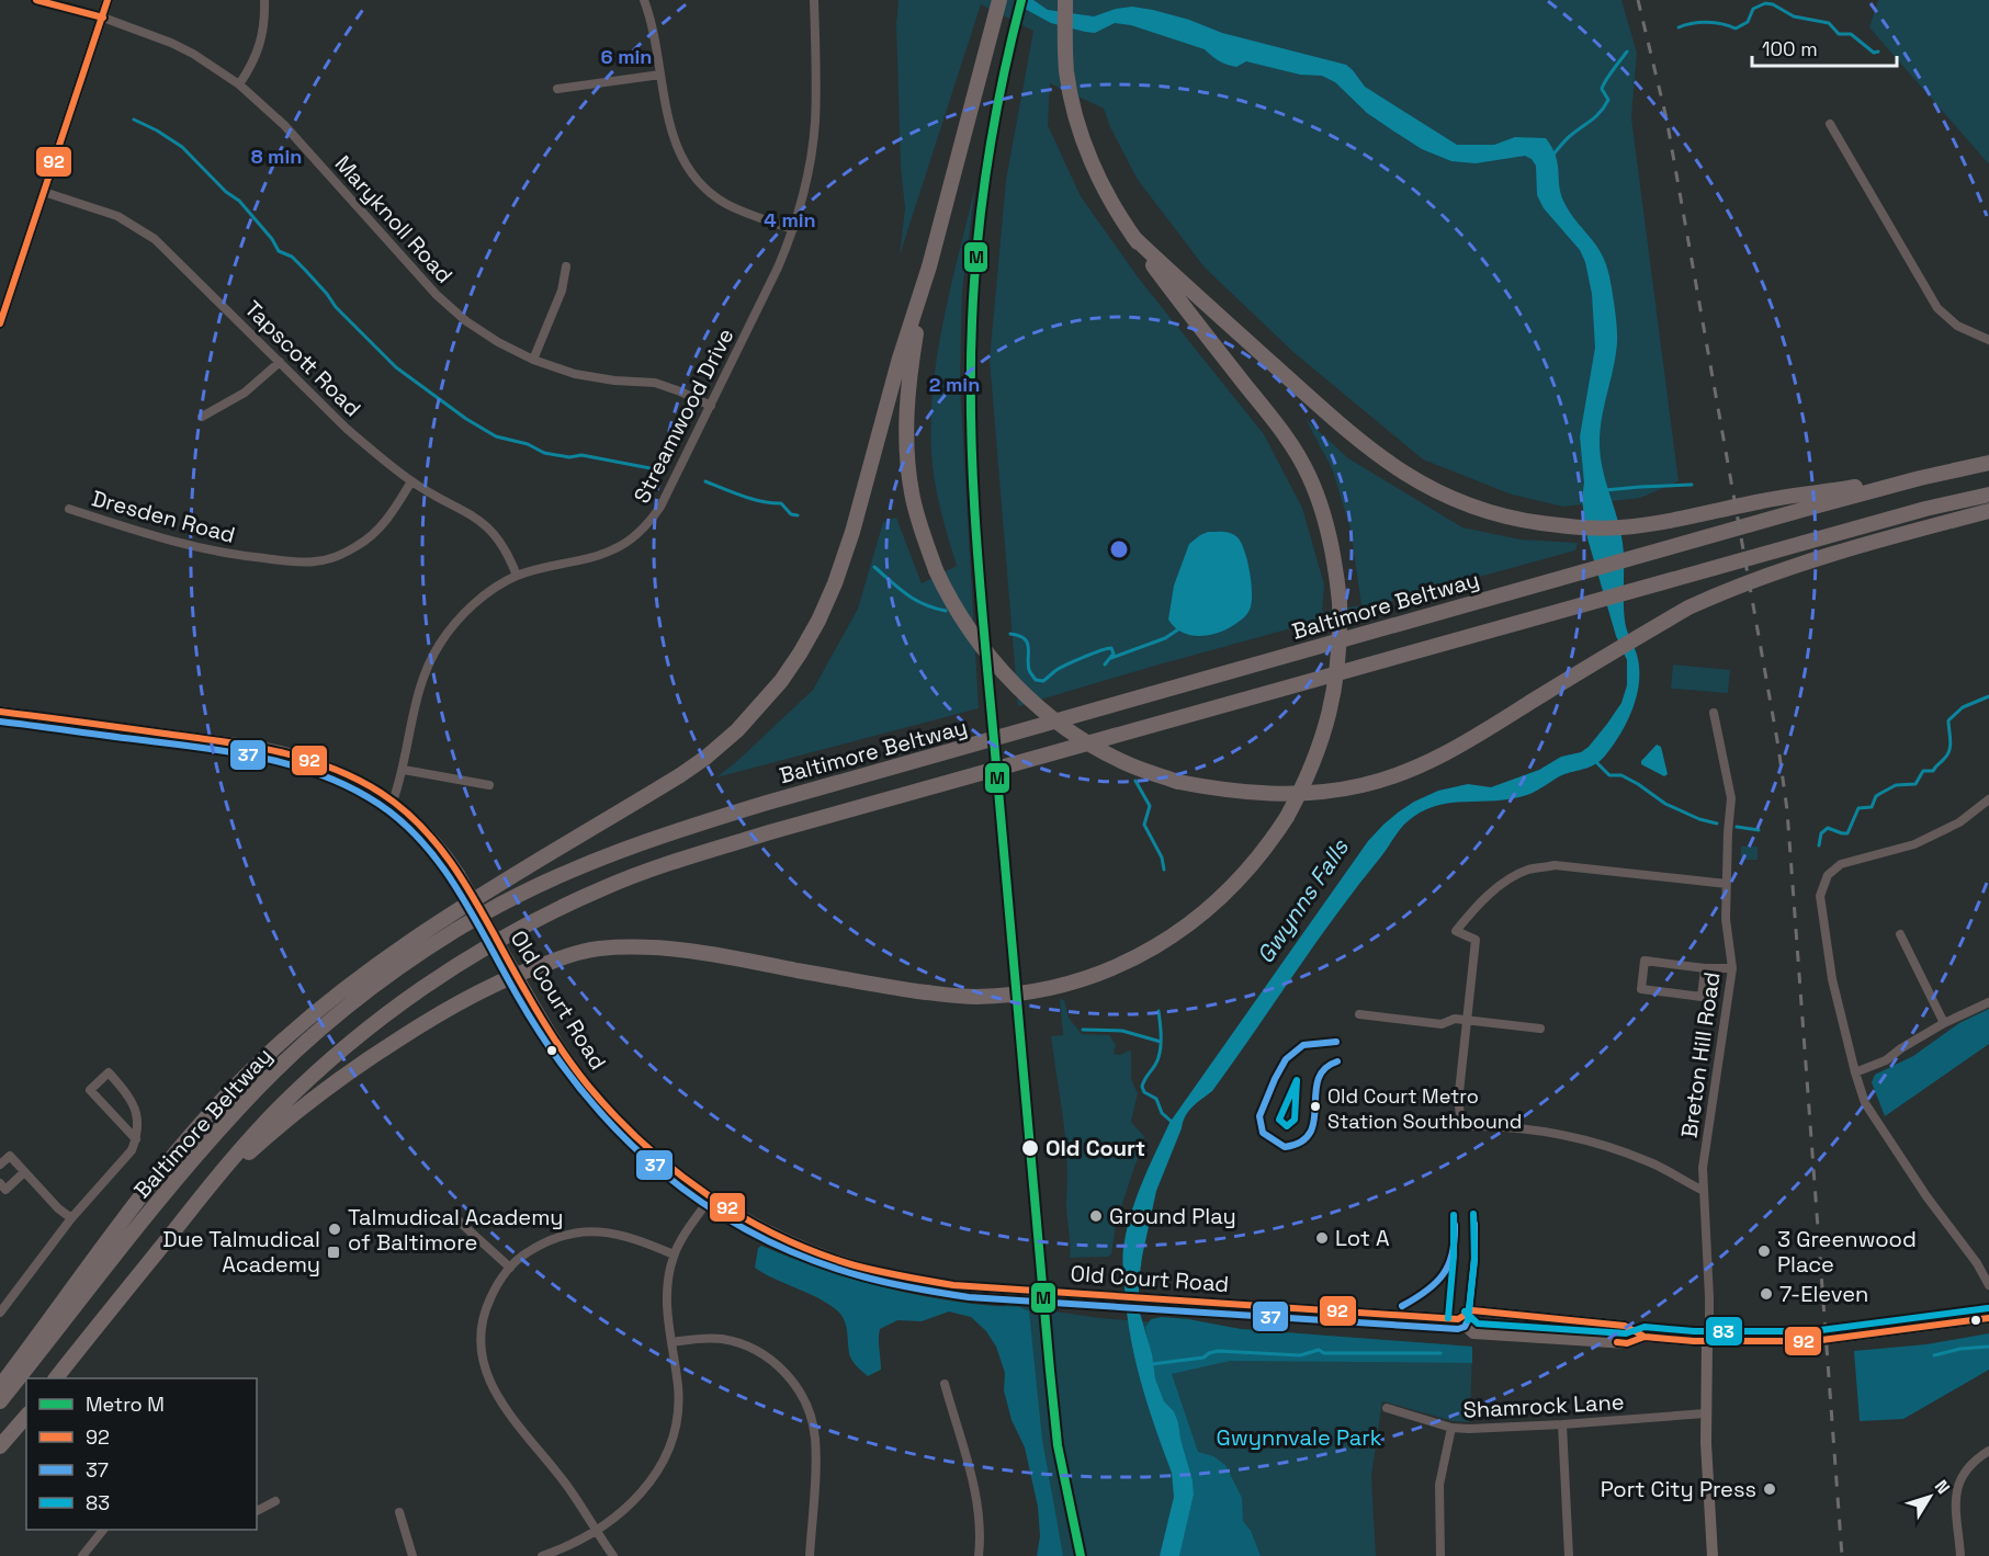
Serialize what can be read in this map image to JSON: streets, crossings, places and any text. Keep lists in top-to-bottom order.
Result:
{
  "streets": {
    "highway": ["Baltimore Beltway"],
    "main road": ["Old Court Road"],
    "street": [
      "Maryknoll Road",
      "Tapscott Road",
      "Streamwood Drive",
      "Dresden Road",
      "Breton Hill Road",
      "Shamrock Lane"
    ]
  },
  "crossings": [
    ["Maryknoll Road", "Streamwood Drive"],
    ["Tapscott Road", "Streamwood Drive"],
    ["Tapscott Road", "Dresden Road"],
    ["Streamwood Drive", "Old Court Road"],
    ["Old Court Road", "Breton Hill Road"]
  ],
  "water": ["Gwynns Falls"],
  "parks": ["Gwynnvale Park"],
  "places": {
    "other": [
      "Old Court Metro Station Southbound",
      "Old Court",
      "Ground Play",
      "Talmudical Academy of Baltimore",
      "Lot A",
      "3 Greenwood Place",
      "7-Eleven",
      "Port City Press"
    ],
    "transit": ["Due Talmudical Academy"]
  },
  "lines": [
    "metro line M",
    "transit line 92",
    "transit line 37",
    "transit line 83"
  ],
  "legend": [
    "Metro M",
    "92",
    "37",
    "83"
  ],
  "scale_bar": "100 m",
  "north": "top right",
  "rings": [
    "6 min",
    "8 min",
    "4 min",
    "2 min"
  ]
}
